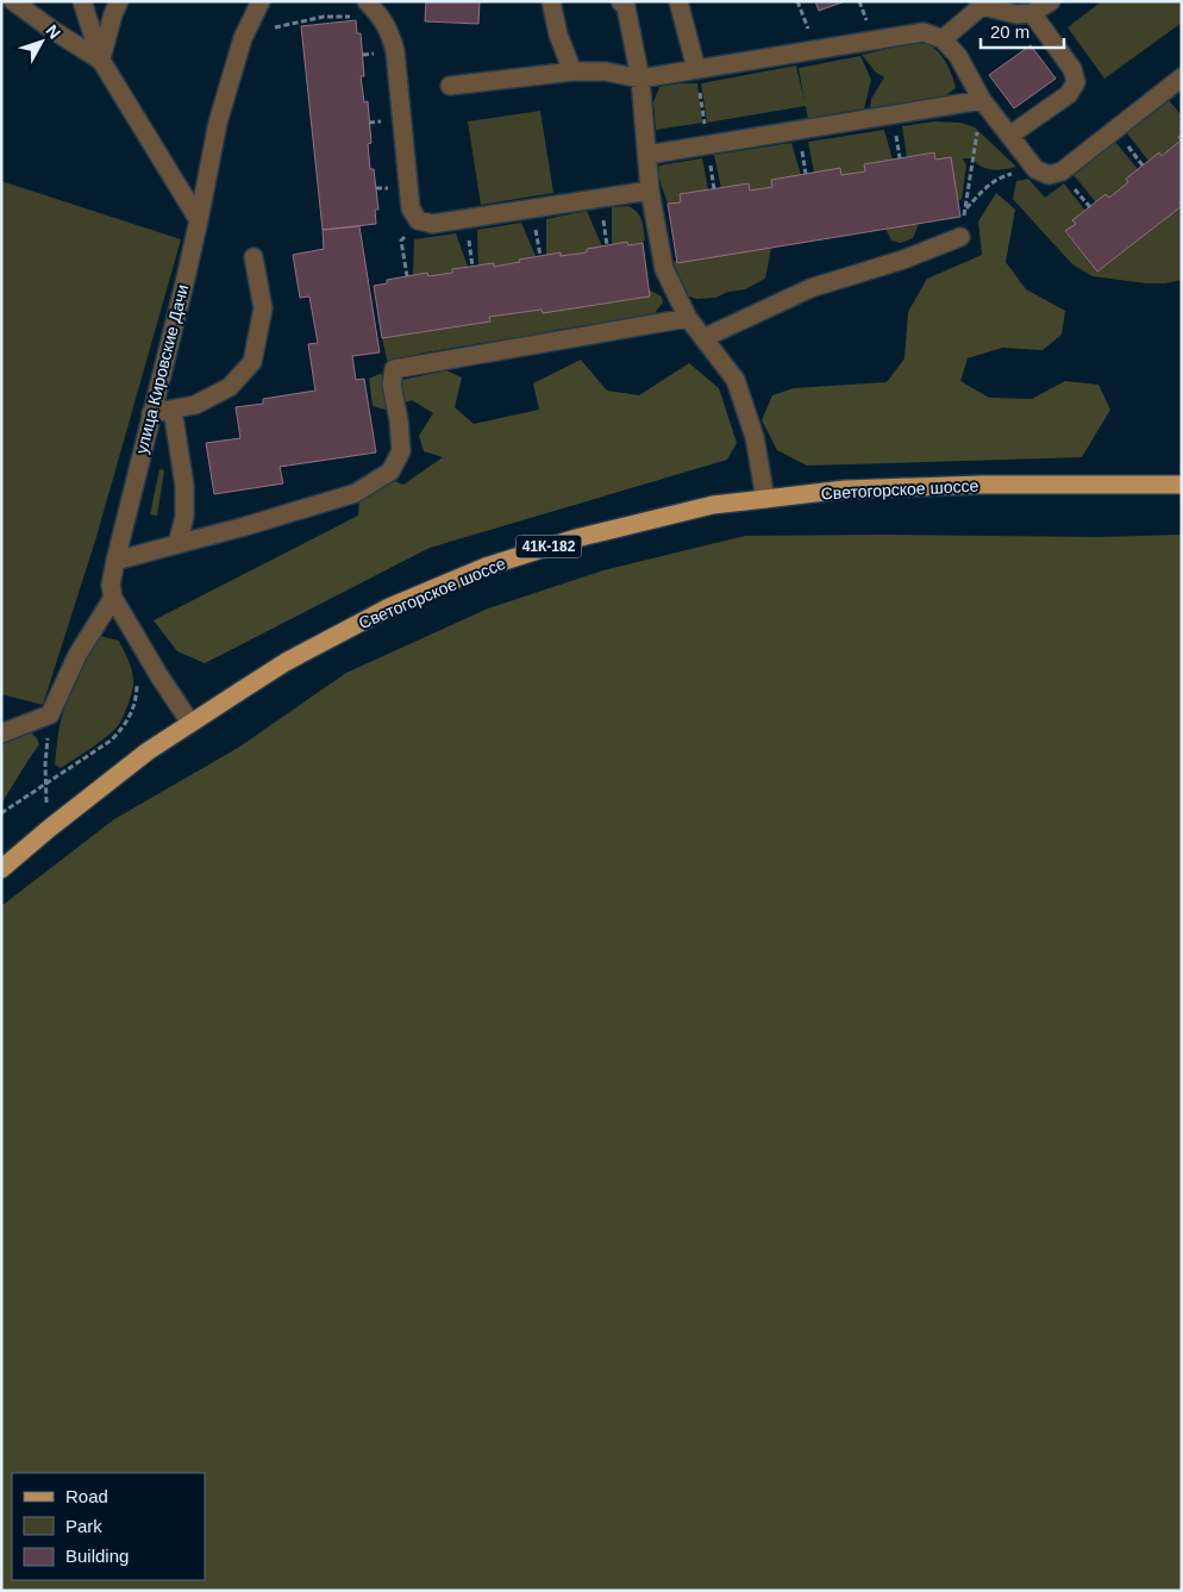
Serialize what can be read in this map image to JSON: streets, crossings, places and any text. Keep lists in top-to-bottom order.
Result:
{
  "streets": {
    "main road": ["Светогорское шоссе", "41К-182"],
    "street": ["улица Кировские Дачи"]
  },
  "legend": ["Road", "Park", "Building"],
  "scale_bar": "20 m",
  "north": "top right"
}
